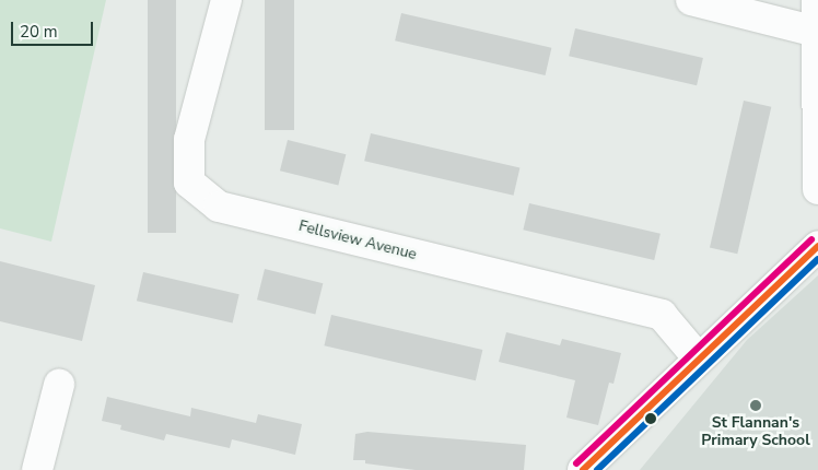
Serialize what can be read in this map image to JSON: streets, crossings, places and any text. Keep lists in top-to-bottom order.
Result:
{
  "streets": {
    "street": ["Fellsview Avenue"]
  },
  "places": ["St Flannan's Primary School"],
  "scale_bar": "20 m"
}
